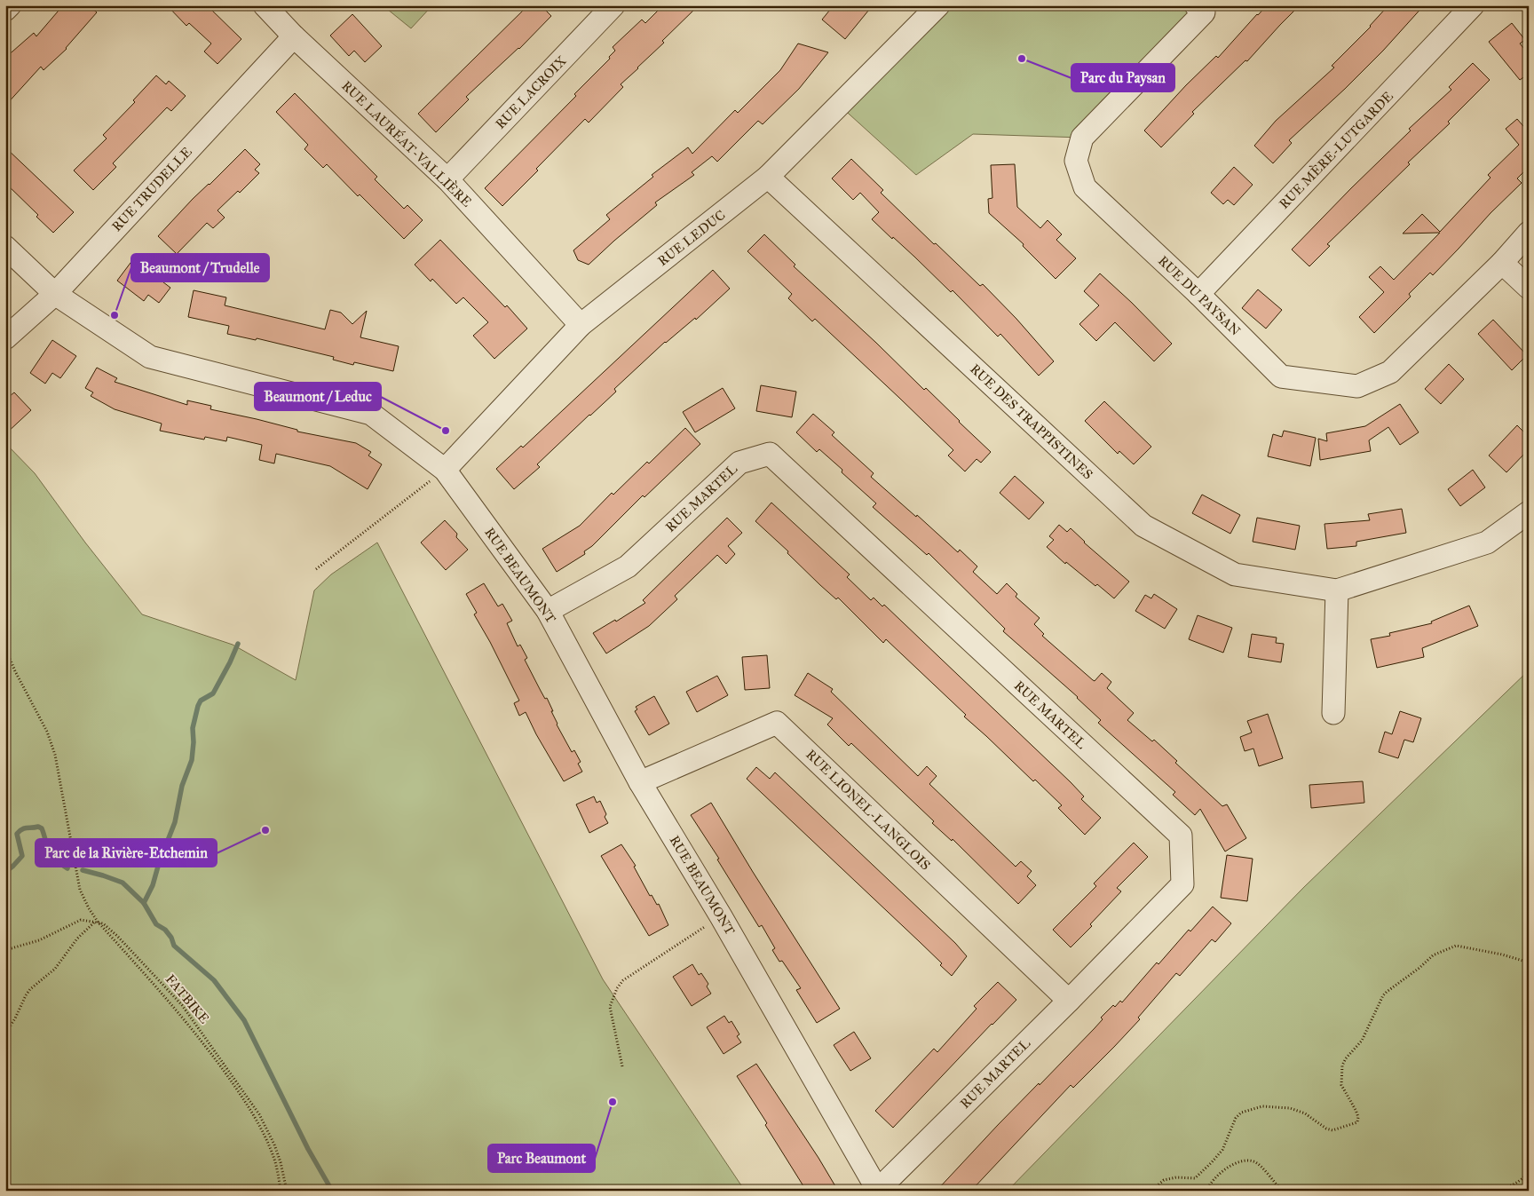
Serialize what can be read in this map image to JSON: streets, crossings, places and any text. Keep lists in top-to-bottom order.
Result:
{
  "streets": {
    "street": [
      "RUE LACROIX",
      "RUE LAURÉAT-VALLIÈRE",
      "RUE MÈRE-LUTGARDE",
      "RUE TRUDELLE",
      "RUE LEDUC",
      "RUE DU PAYSAN",
      "RUE DES TRAPPISTINES",
      "RUE MARTEL",
      "RUE BEAUMONT",
      "RUE LIONEL-LANGLOIS"
    ],
    "path": ["FATBIKE"]
  },
  "crossings": [
    ["RUE LACROIX", "RUE LAURÉAT-VALLIÈRE"],
    ["RUE LAURÉAT-VALLIÈRE", "RUE TRUDELLE"],
    ["RUE LAURÉAT-VALLIÈRE", "RUE LEDUC"],
    ["RUE MÈRE-LUTGARDE", "RUE DU PAYSAN"],
    ["RUE TRUDELLE", "RUE BEAUMONT"],
    ["RUE LEDUC", "RUE DES TRAPPISTINES"],
    ["RUE LEDUC", "RUE BEAUMONT"],
    ["RUE MARTEL", "RUE BEAUMONT"],
    ["RUE MARTEL", "RUE LIONEL-LANGLOIS"],
    ["RUE BEAUMONT", "RUE LIONEL-LANGLOIS"]
  ],
  "places": [
    "Parc du Paysan",
    "Beaumont / Trudelle",
    "Beaumont / Leduc",
    "Parc de la Rivière-Etchemin",
    "Parc Beaumont"
  ]
}
